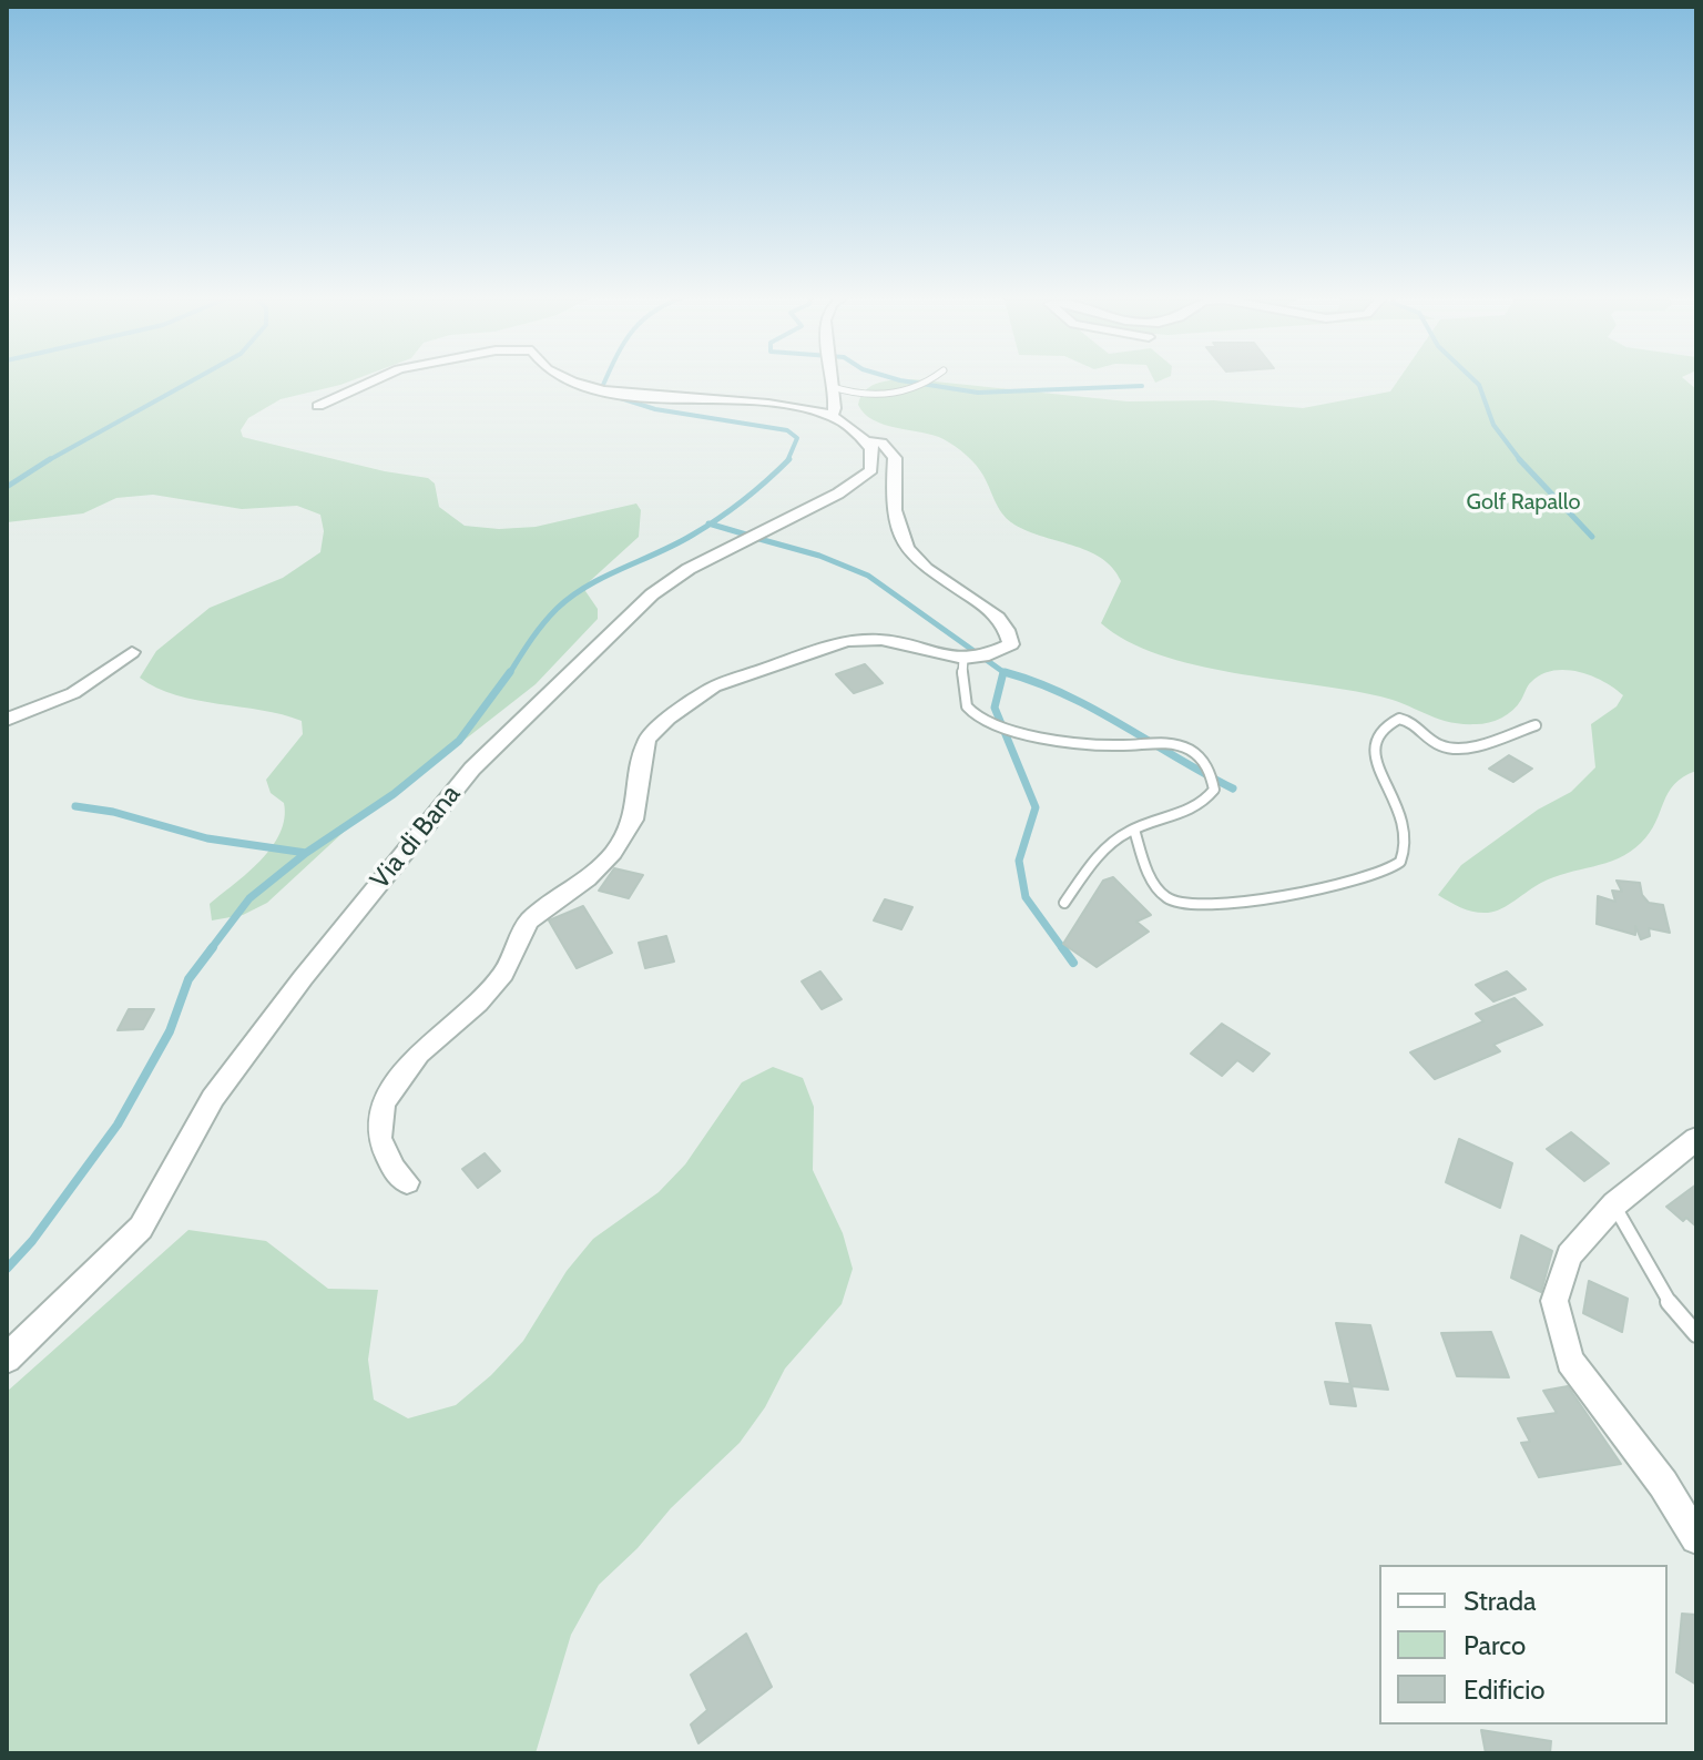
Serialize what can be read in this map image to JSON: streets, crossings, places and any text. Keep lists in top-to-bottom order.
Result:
{
  "streets": {
    "street": ["Via di Bana"]
  },
  "parks": ["Golf Rapallo"],
  "legend": ["Strada", "Parco", "Edificio"]
}
